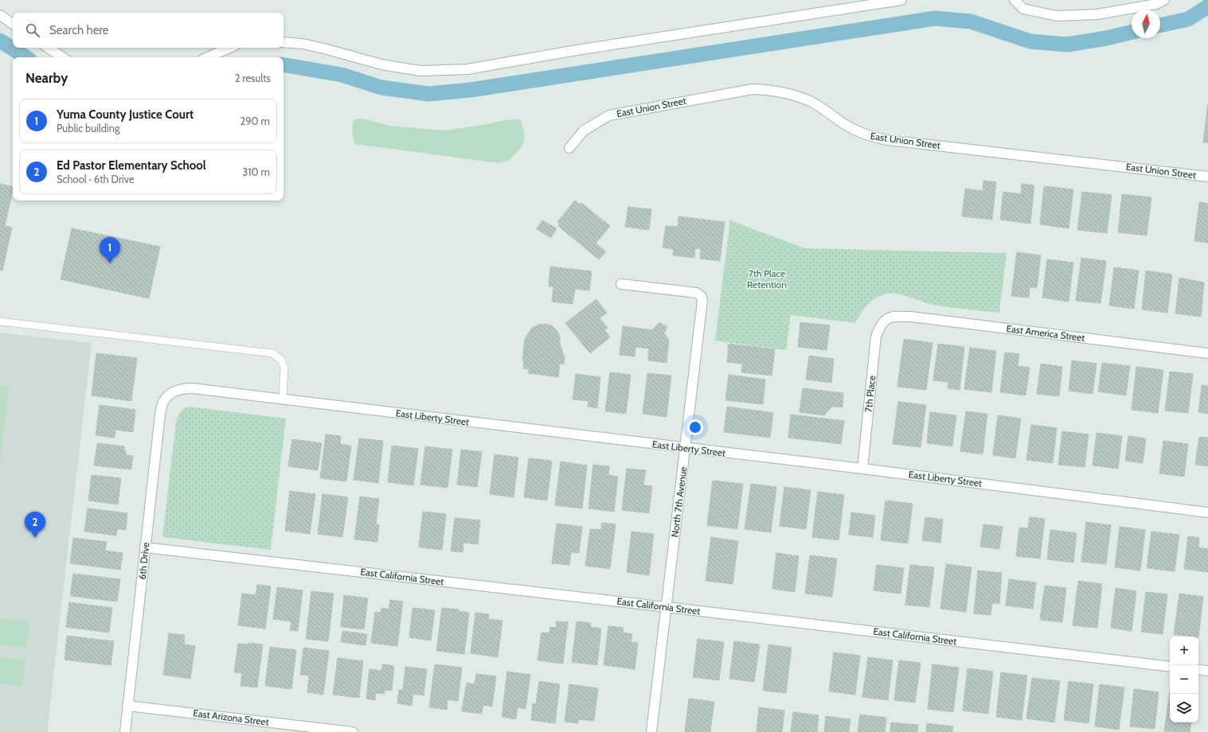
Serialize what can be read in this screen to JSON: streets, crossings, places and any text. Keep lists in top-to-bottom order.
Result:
{
  "streets": {
    "street": [
      "East Union Street",
      "East America Street",
      "7th Place",
      "East Liberty Street",
      "North 7th Avenue",
      "6th Drive",
      "East California Street",
      "East Arizona Street"
    ]
  },
  "crossings": [
    ["East America Street", "7th Place"],
    ["7th Place", "East Liberty Street"],
    ["East Liberty Street", "North 7th Avenue"],
    ["East Liberty Street", "6th Drive"],
    ["North 7th Avenue", "East California Street"],
    ["6th Drive", "East California Street"],
    ["6th Drive", "East Arizona Street"]
  ],
  "parks": ["7th Place Retention"],
  "north": "top",
  "page": {
    "search": "Search here",
    "heading": ["Nearby", "2 results"],
    "list": [
      {
        "mark": "1",
        "name": "Yuma County Justice Court",
        "note": "Public building",
        "value": "290 m"
      },
      {
        "mark": "2",
        "name": "Ed Pastor Elementary School",
        "note": "School · 6th Drive",
        "value": "310 m"
      }
    ],
    "pins": ["1", "2"],
    "map_buttons": ["+", "−"]
  }
}
